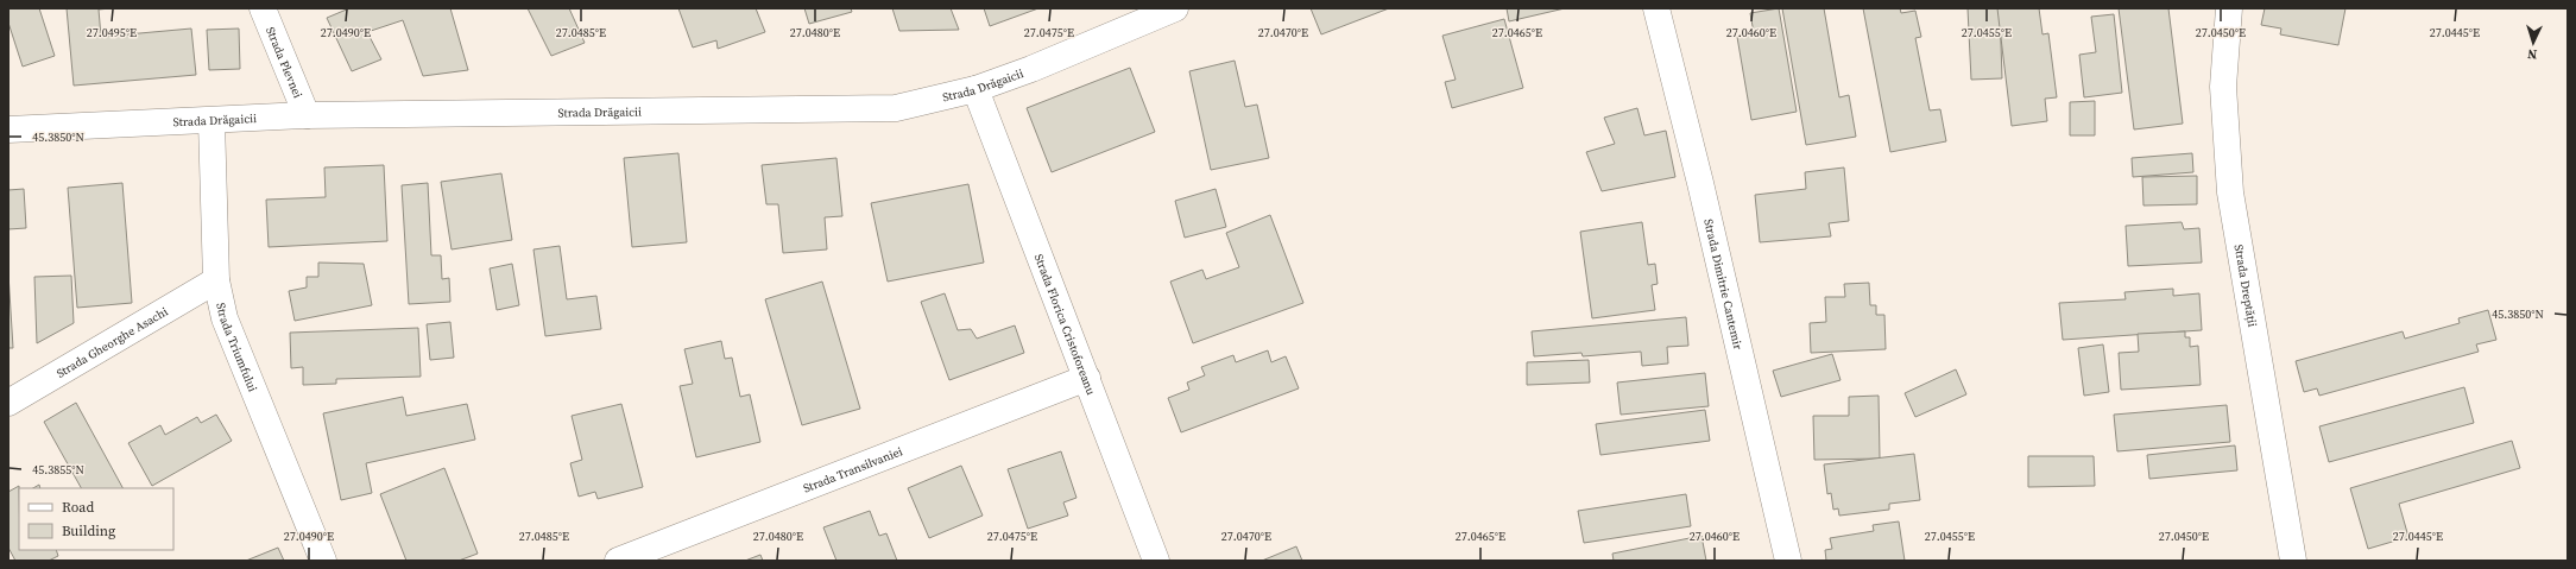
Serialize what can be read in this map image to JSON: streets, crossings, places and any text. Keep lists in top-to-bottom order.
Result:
{
  "streets": {
    "street": [
      "Strada Plevnei",
      "Strada Drăgaicii",
      "Strada Dimitrie Cantemir",
      "Strada Dreptății",
      "Strada Florica Cristoforeanu",
      "Strada Gheorghe Asachi",
      "Strada Triumfului",
      "Strada Transilvaniei"
    ]
  },
  "crossings": [
    ["Strada Plevnei", "Strada Drăgaicii"],
    ["Strada Drăgaicii", "Strada Florica Cristoforeanu"],
    ["Strada Drăgaicii", "Strada Triumfului"],
    ["Strada Florica Cristoforeanu", "Strada Transilvaniei"],
    ["Strada Gheorghe Asachi", "Strada Triumfului"]
  ],
  "legend": ["Road", "Building"],
  "north": "bottom",
  "coordinates": [
    "27.0495°E",
    "27.0490°E",
    "27.0485°E",
    "27.0480°E",
    "27.0475°E",
    "27.0470°E",
    "27.0465°E",
    "27.0460°E",
    "27.0455°E",
    "27.0450°E",
    "27.0445°E",
    "45.3850°N",
    "45.3855°N"
  ]
}
